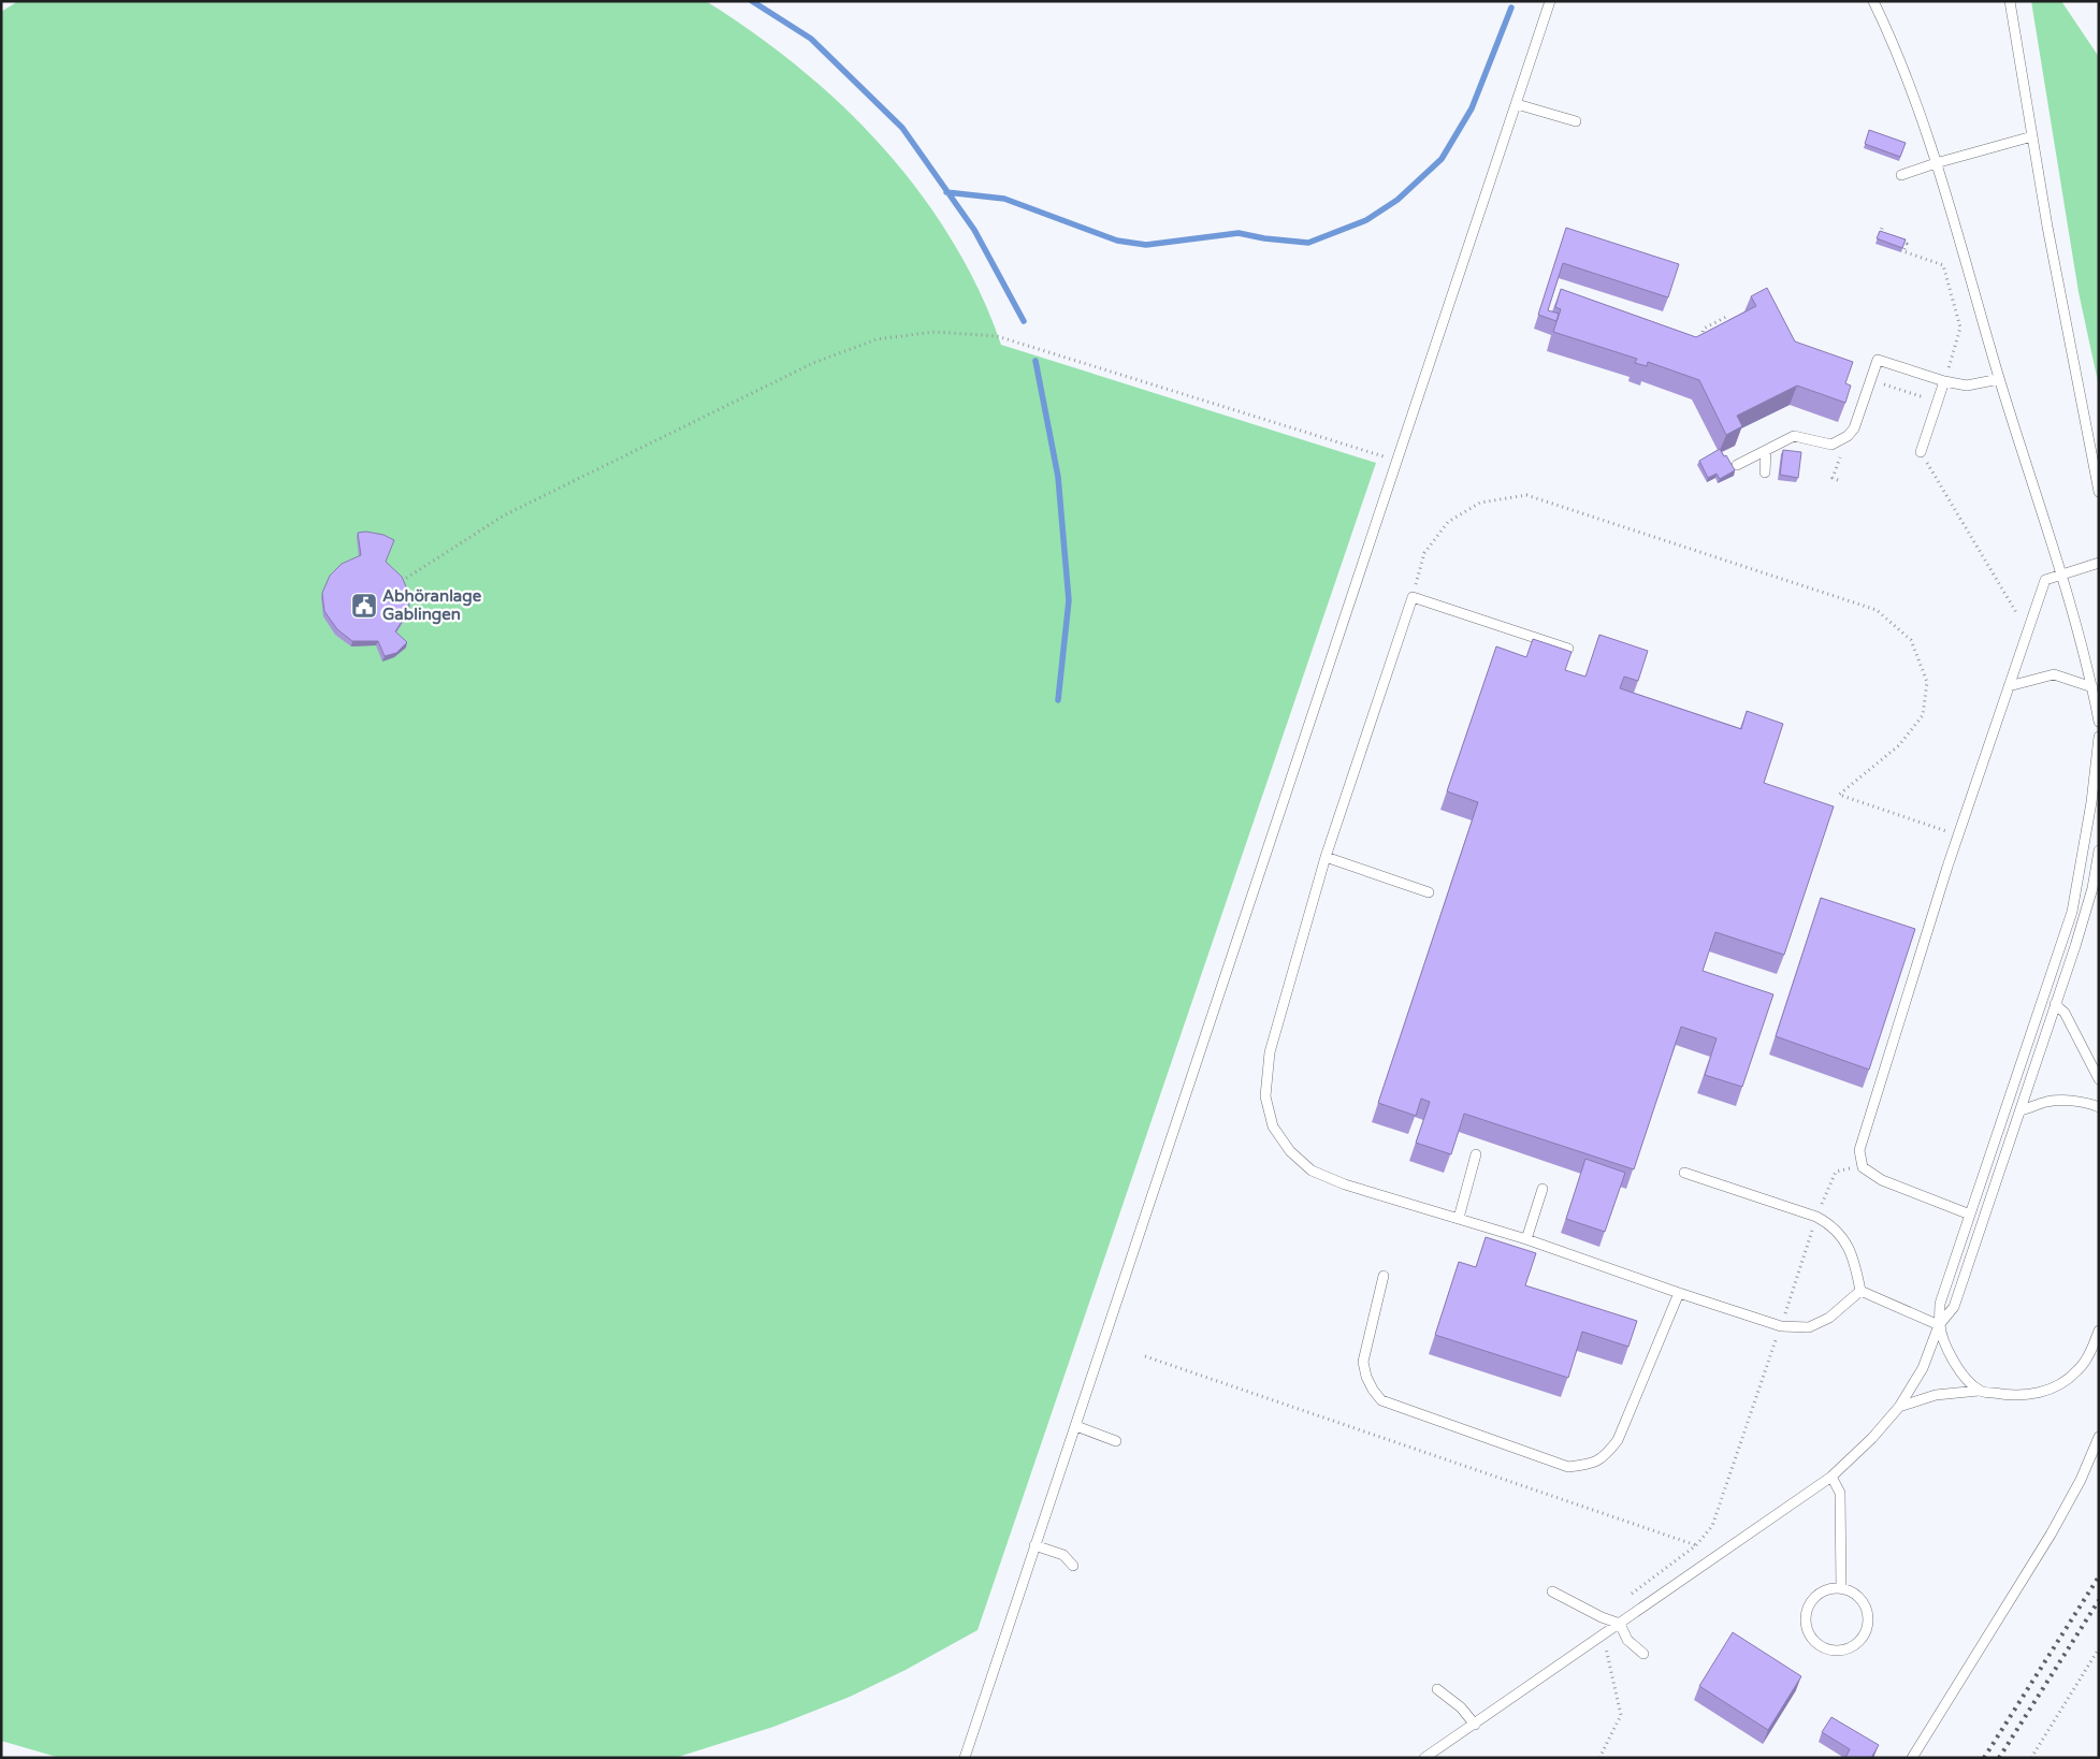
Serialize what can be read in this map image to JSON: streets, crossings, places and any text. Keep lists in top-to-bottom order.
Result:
{
  "places": {
    "public building": ["Abhöranlage Gablingen"]
  }
}
